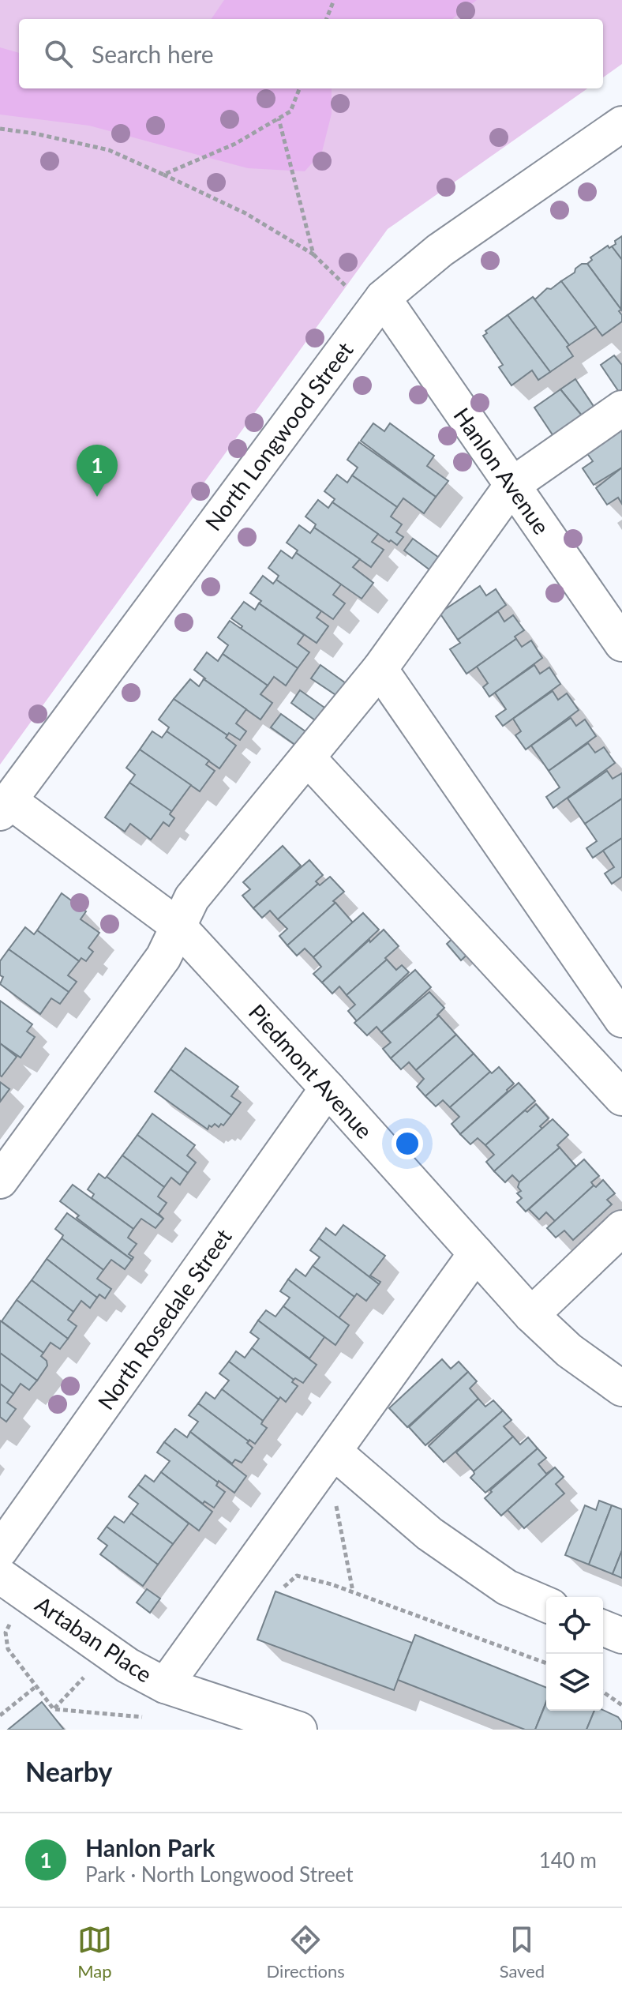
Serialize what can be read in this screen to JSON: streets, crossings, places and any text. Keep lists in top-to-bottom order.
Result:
{
  "streets": {
    "street": [
      "North Longwood Street",
      "Hanlon Avenue",
      "Piedmont Avenue",
      "North Rosedale Street",
      "Artaban Place"
    ]
  },
  "crossings": [
    ["North Longwood Street", "Hanlon Avenue"],
    ["North Longwood Street", "Piedmont Avenue"],
    ["Piedmont Avenue", "North Rosedale Street"]
  ],
  "page": {
    "search": "Search here",
    "pins": "1",
    "heading": "Nearby",
    "list": [
      {
        "mark": "1",
        "name": "Hanlon Park",
        "note": "Park · North Longwood Street",
        "value": "140 m"
      }
    ],
    "nav": ["Map", "Directions", "Saved"]
  }
}
